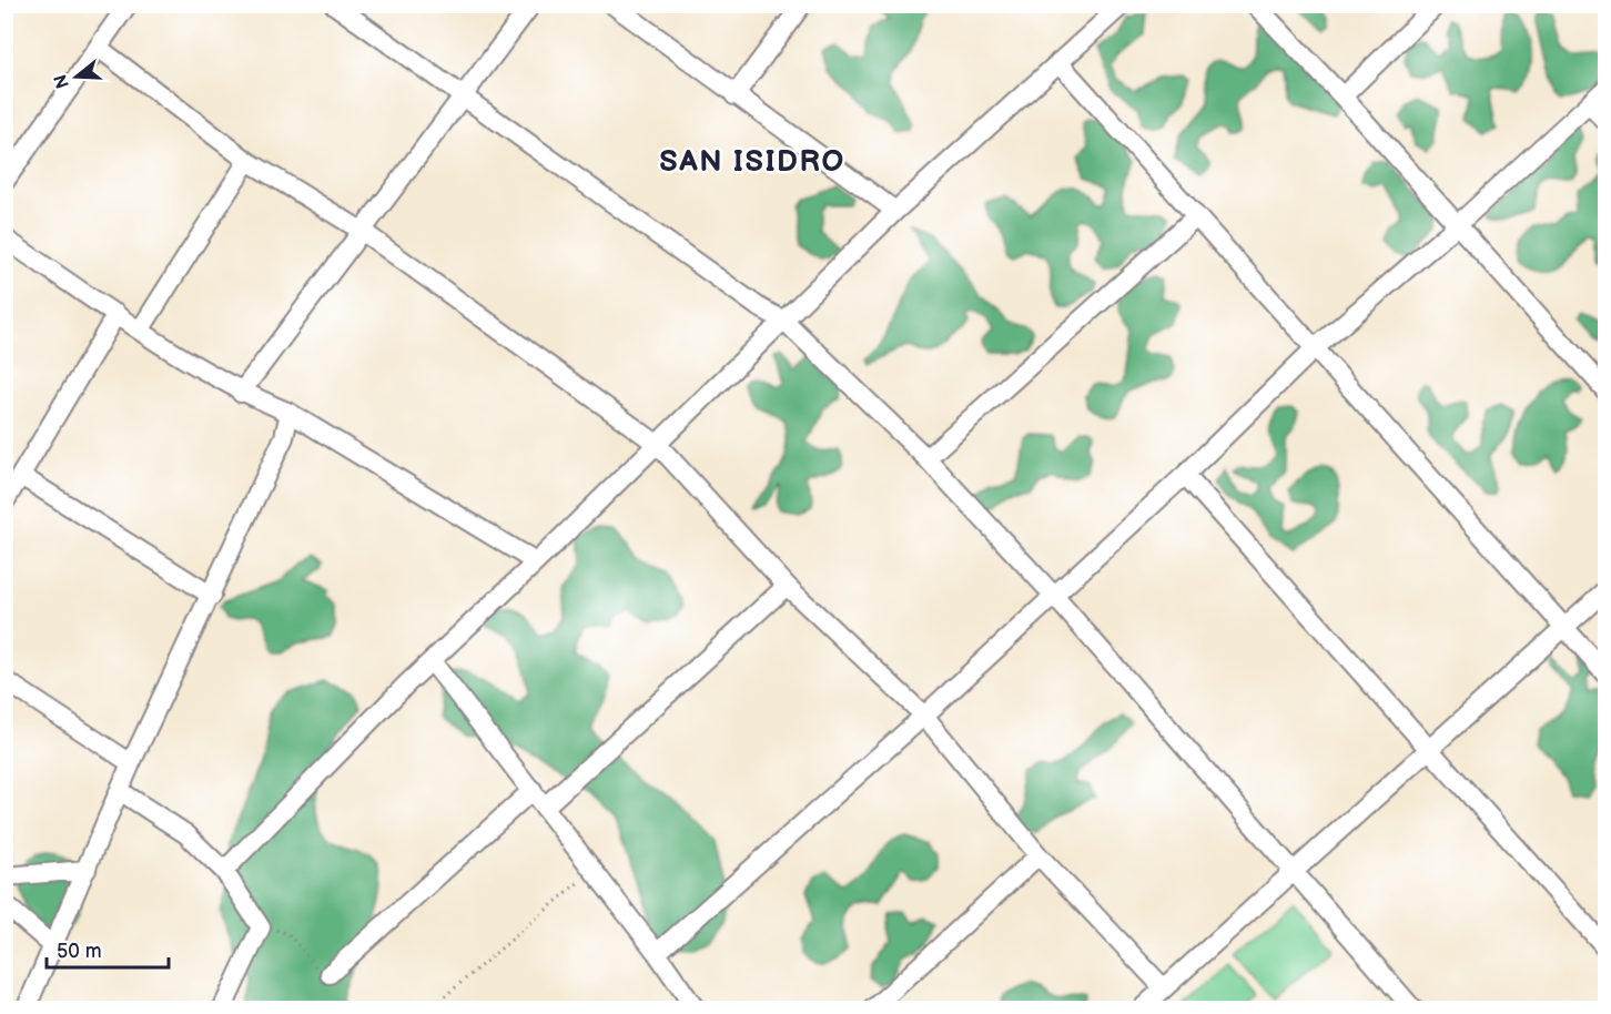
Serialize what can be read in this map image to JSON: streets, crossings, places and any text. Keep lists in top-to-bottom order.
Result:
{
  "districts": ["SAN ISIDRO"],
  "scale_bar": "50 m",
  "north": "left"
}
